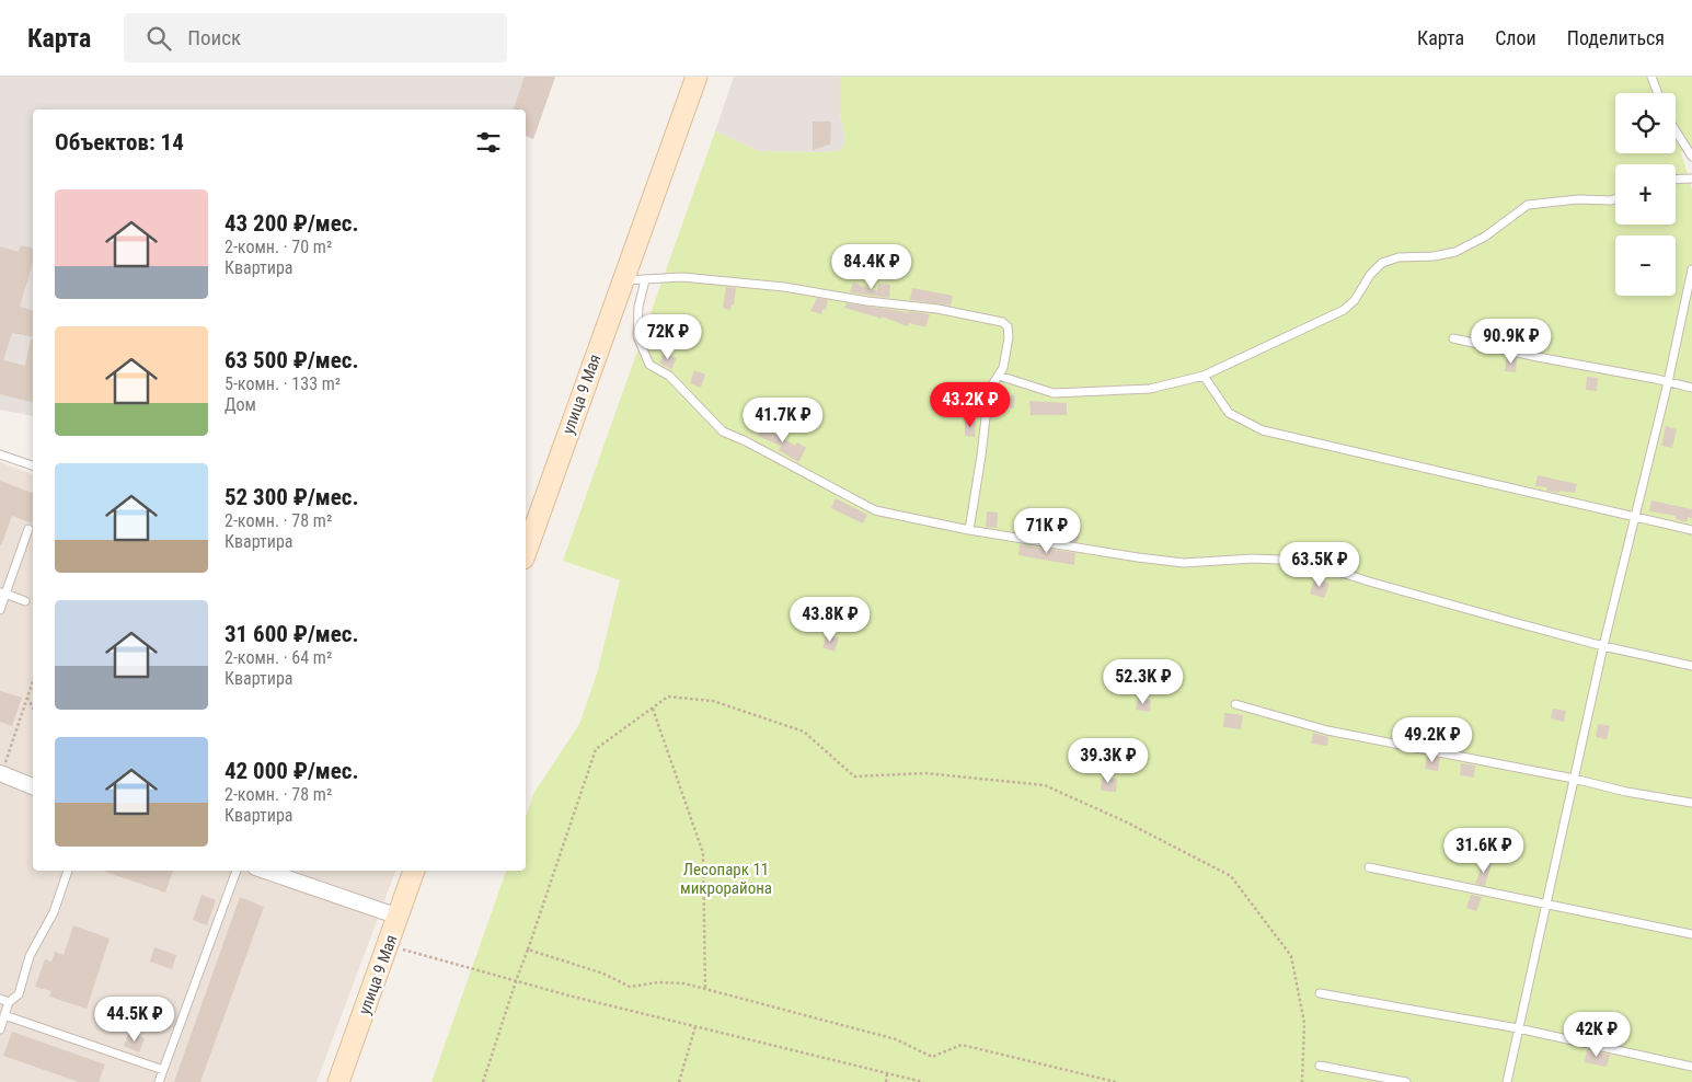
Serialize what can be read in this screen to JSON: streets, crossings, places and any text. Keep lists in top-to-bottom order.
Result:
{
  "streets": {
    "main road": ["улица 9 Мая"]
  },
  "parks": ["Лесопарк 11 микрорайона"],
  "page": {
    "header": "Карта",
    "search": "Поиск",
    "nav": ["Карта", "Слои", "Поделиться"],
    "map_buttons": ["+", "−"],
    "heading": "Объектов: 14",
    "list": [
      {
        "name": "43 200 ₽/мес.",
        "note": "2-комн. · 70 m² · Квартира"
      },
      {
        "name": "63 500 ₽/мес.",
        "note": "5-комн. · 133 m² · Дом"
      },
      {
        "name": "52 300 ₽/мес.",
        "note": "2-комн. · 78 m² · Квартира"
      },
      {
        "name": "31 600 ₽/мес.",
        "note": "2-комн. · 64 m² · Квартира"
      },
      {
        "name": "42 000 ₽/мес.",
        "note": "2-комн. · 78 m² · Квартира"
      }
    ],
    "price": [
      "84.4K ₽",
      "72K ₽",
      "90.9K ₽",
      "43.2K ₽",
      "41.7K ₽",
      "71K ₽",
      "63.5K ₽",
      "43.8K ₽",
      "52.3K ₽",
      "49.2K ₽",
      "39.3K ₽",
      "31.6K ₽",
      "44.5K ₽",
      "42K ₽"
    ]
  }
}
